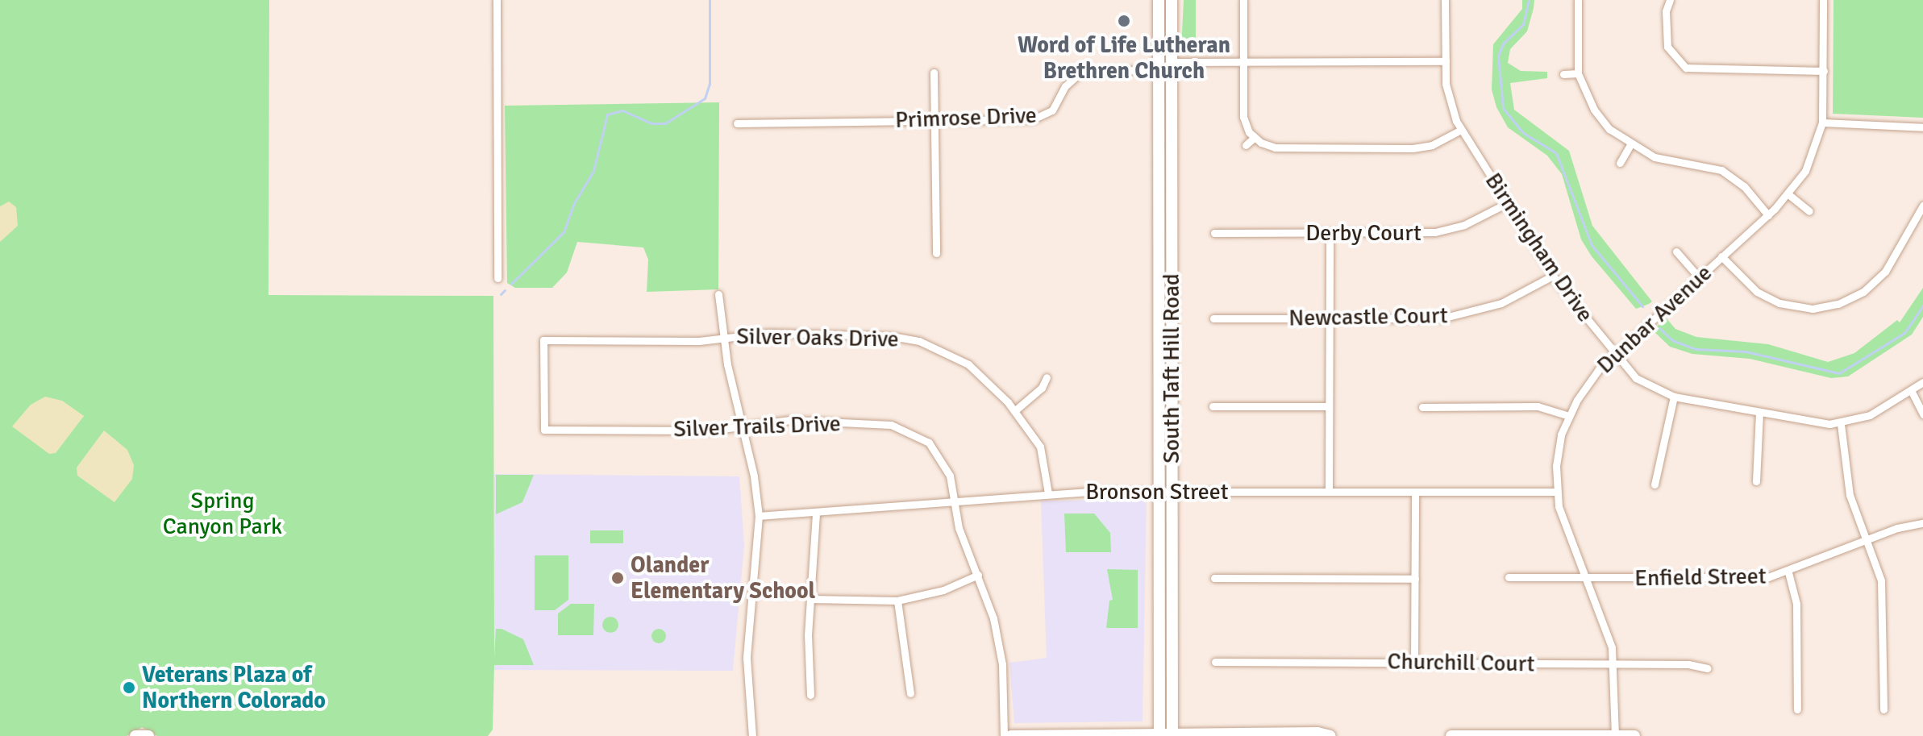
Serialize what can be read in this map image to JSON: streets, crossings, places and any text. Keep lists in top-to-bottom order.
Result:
{
  "streets": {
    "main road": ["South Taft Hill Road"],
    "street": [
      "Primrose Drive",
      "Derby Court",
      "Birmingham Drive",
      "Newcastle Court",
      "Dunbar Avenue",
      "Silver Oaks Drive",
      "Silver Trails Drive",
      "Bronson Street",
      "Enfield Street",
      "Churchill Court"
    ]
  },
  "crossings": [
    ["Primrose Drive", "South Taft Hill Road"],
    ["Derby Court", "Birmingham Drive"],
    ["Birmingham Drive", "Newcastle Court"],
    ["Birmingham Drive", "Dunbar Avenue"],
    ["Dunbar Avenue", "Bronson Street"],
    ["Dunbar Avenue", "Enfield Street"],
    ["Dunbar Avenue", "Churchill Court"],
    ["Silver Oaks Drive", "Silver Trails Drive"],
    ["Silver Oaks Drive", "Bronson Street"],
    ["South Taft Hill Road", "Bronson Street"],
    ["Silver Trails Drive", "Bronson Street"]
  ],
  "parks": ["Spring Canyon Park"],
  "places": ["Word of Life Lutheran Brethren Church", "Olander Elementary School", "Veterans Plaza of Northern Colorado"]
}
